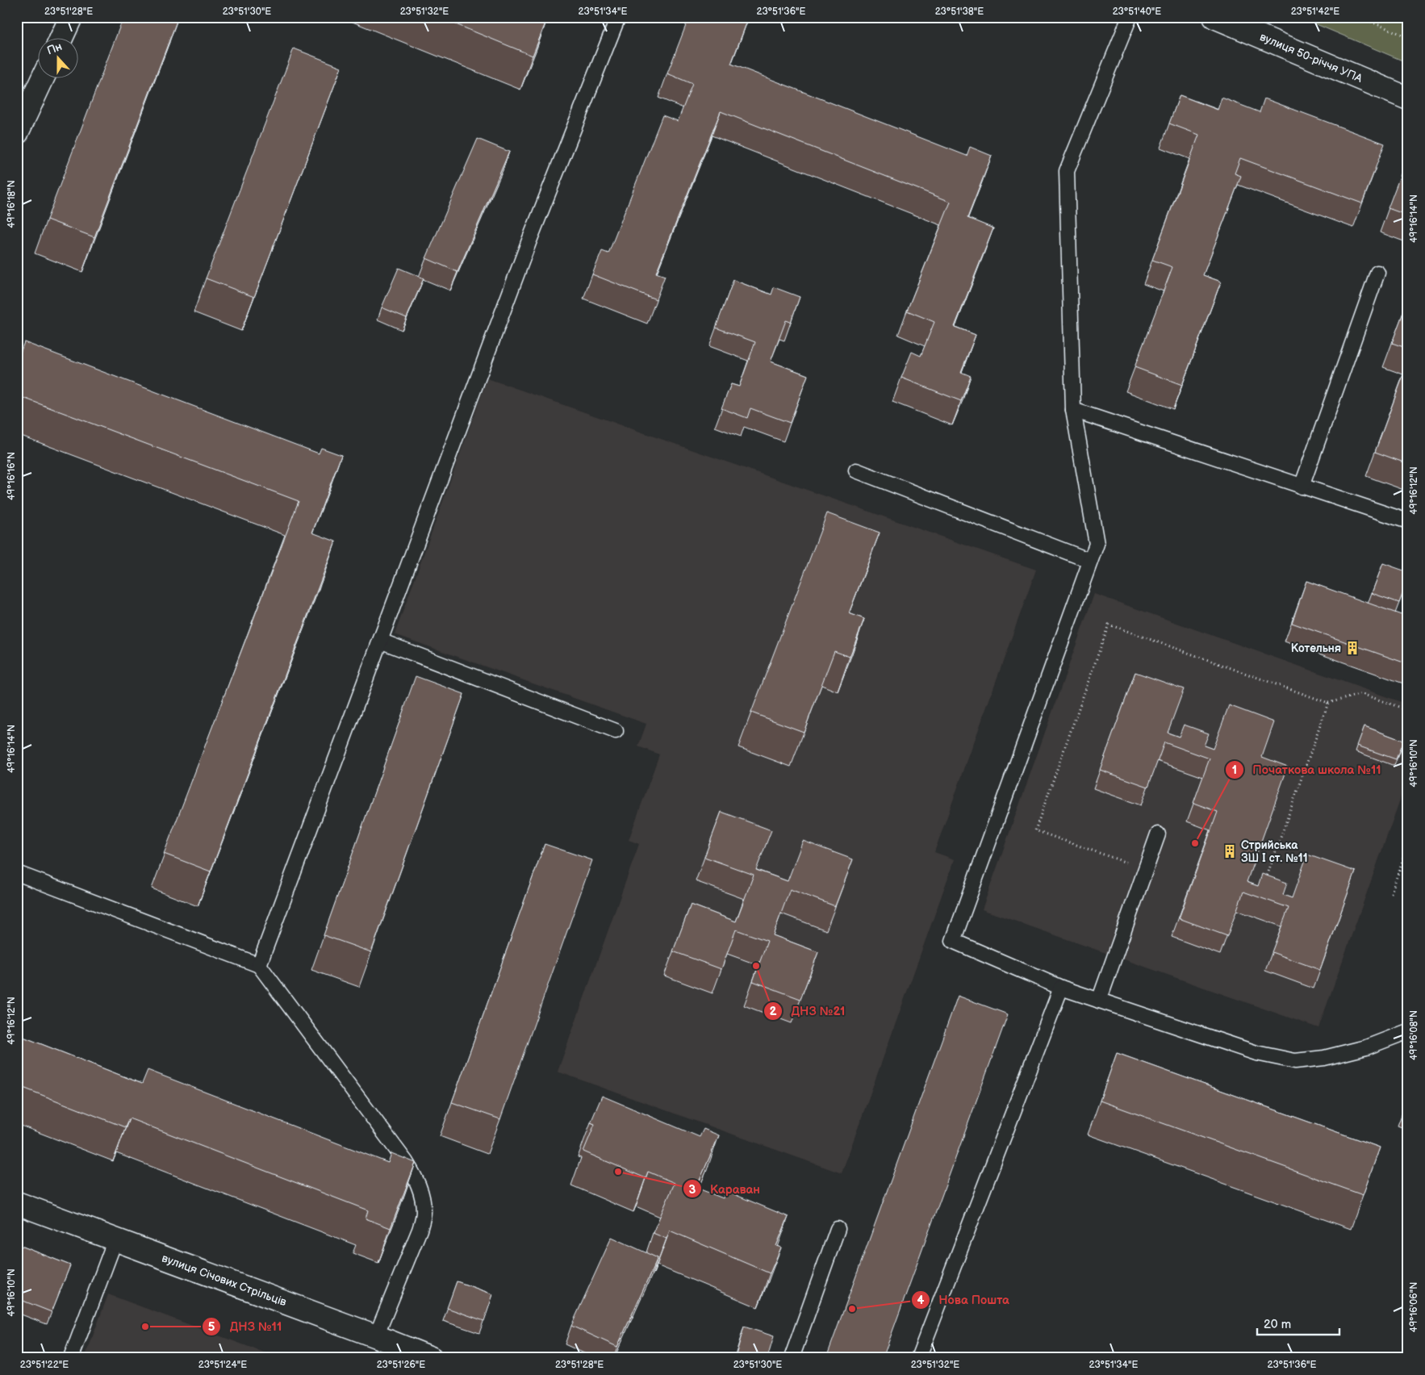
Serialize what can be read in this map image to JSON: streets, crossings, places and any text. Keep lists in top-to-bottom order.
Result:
{
  "streets": {
    "street": ["вулиця 50-річчя УПА", "вулиця Січових Стрільців"]
  },
  "places": {
    "building": ["Котельня", "Стрийська ЗШ I ст. №11"],
    "other": [
      "Початкова школа №11",
      "ДНЗ №21",
      "Караван",
      "Нова Пошта",
      "ДНЗ №11"
    ]
  },
  "scale_bar": "20 m",
  "north": "top",
  "coordinates": [
    "23°51'28\"E",
    "23°51'30\"E",
    "23°51'32\"E",
    "23°51'34\"E",
    "23°51'36\"E",
    "23°51'38\"E",
    "23°51'40\"E",
    "23°51'42\"E",
    "49°16'18\"N",
    "49°16'14\"N",
    "49°16'16\"N",
    "49°16'12\"N",
    "49°16'10\"N",
    "49°16'08\"N",
    "49°16'06\"N",
    "23°51'22\"E",
    "23°51'24\"E",
    "23°51'26\"E"
  ]
}
